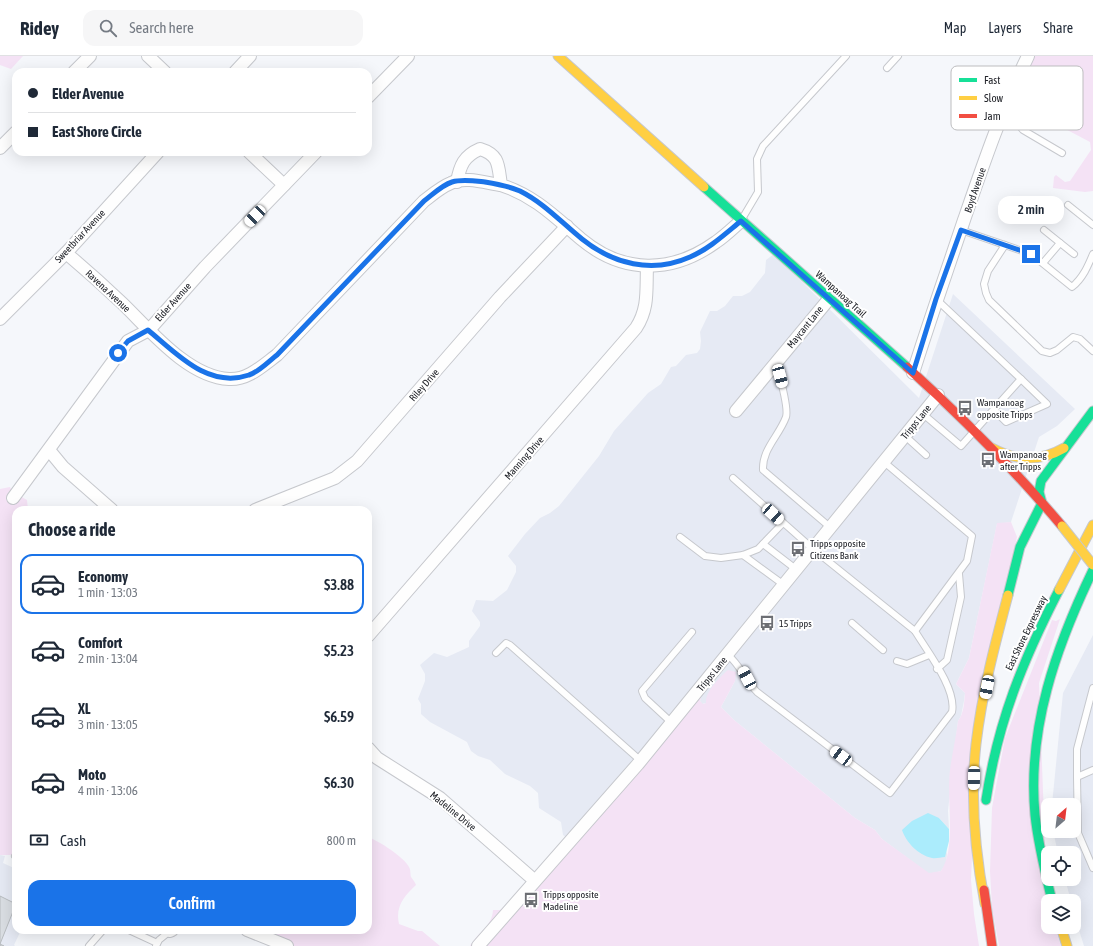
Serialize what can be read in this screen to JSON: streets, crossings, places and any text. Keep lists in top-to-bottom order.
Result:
{
  "streets": {
    "main road": ["Wampanoag Trail", "East Shore Expressway"],
    "street": [
      "Boyd Avenue",
      "Sweetbriar Avenue",
      "Ravena Avenue",
      "Elder Avenue",
      "Maycant Lane",
      "Riley Drive",
      "Tripps Lane",
      "Manning Drive",
      "Madeline Drive"
    ]
  },
  "crossings": [
    ["Boyd Avenue", "Wampanoag Trail"],
    ["Sweetbriar Avenue", "Ravena Avenue"],
    ["Ravena Avenue", "Elder Avenue"],
    ["Wampanoag Trail", "Maycant Lane"],
    ["Wampanoag Trail", "Tripps Lane"],
    ["Tripps Lane", "Madeline Drive"]
  ],
  "places": {
    "bus stop": [
      "Wampanoag opposite Tripps",
      "Wampanoag after Tripps",
      "Tripps opposite Citizens Bank",
      "15 Tripps",
      "Tripps opposite Madeline"
    ]
  },
  "legend": ["Fast", "Slow", "Jam"],
  "north": "top right",
  "page": {
    "header": "Ridey",
    "search": "Search here",
    "nav": ["Map", "Layers", "Share"],
    "banner": ["Elder Avenue", "East Shore Circle"],
    "bubble": "2 min",
    "heading": "Choose a ride",
    "list": [
      {
        "name": "Economy",
        "note": "1 min · 13:03",
        "value": "$3.88"
      },
      {
        "name": "Comfort",
        "note": "2 min · 13:04",
        "value": "$5.23"
      },
      {
        "name": "XL",
        "note": "3 min · 13:05",
        "value": "$6.59"
      },
      {
        "name": "Moto",
        "note": "4 min · 13:06",
        "value": "$6.30"
      }
    ],
    "pay": ["Cash", "800 m"],
    "buttons": "Confirm"
  }
}
